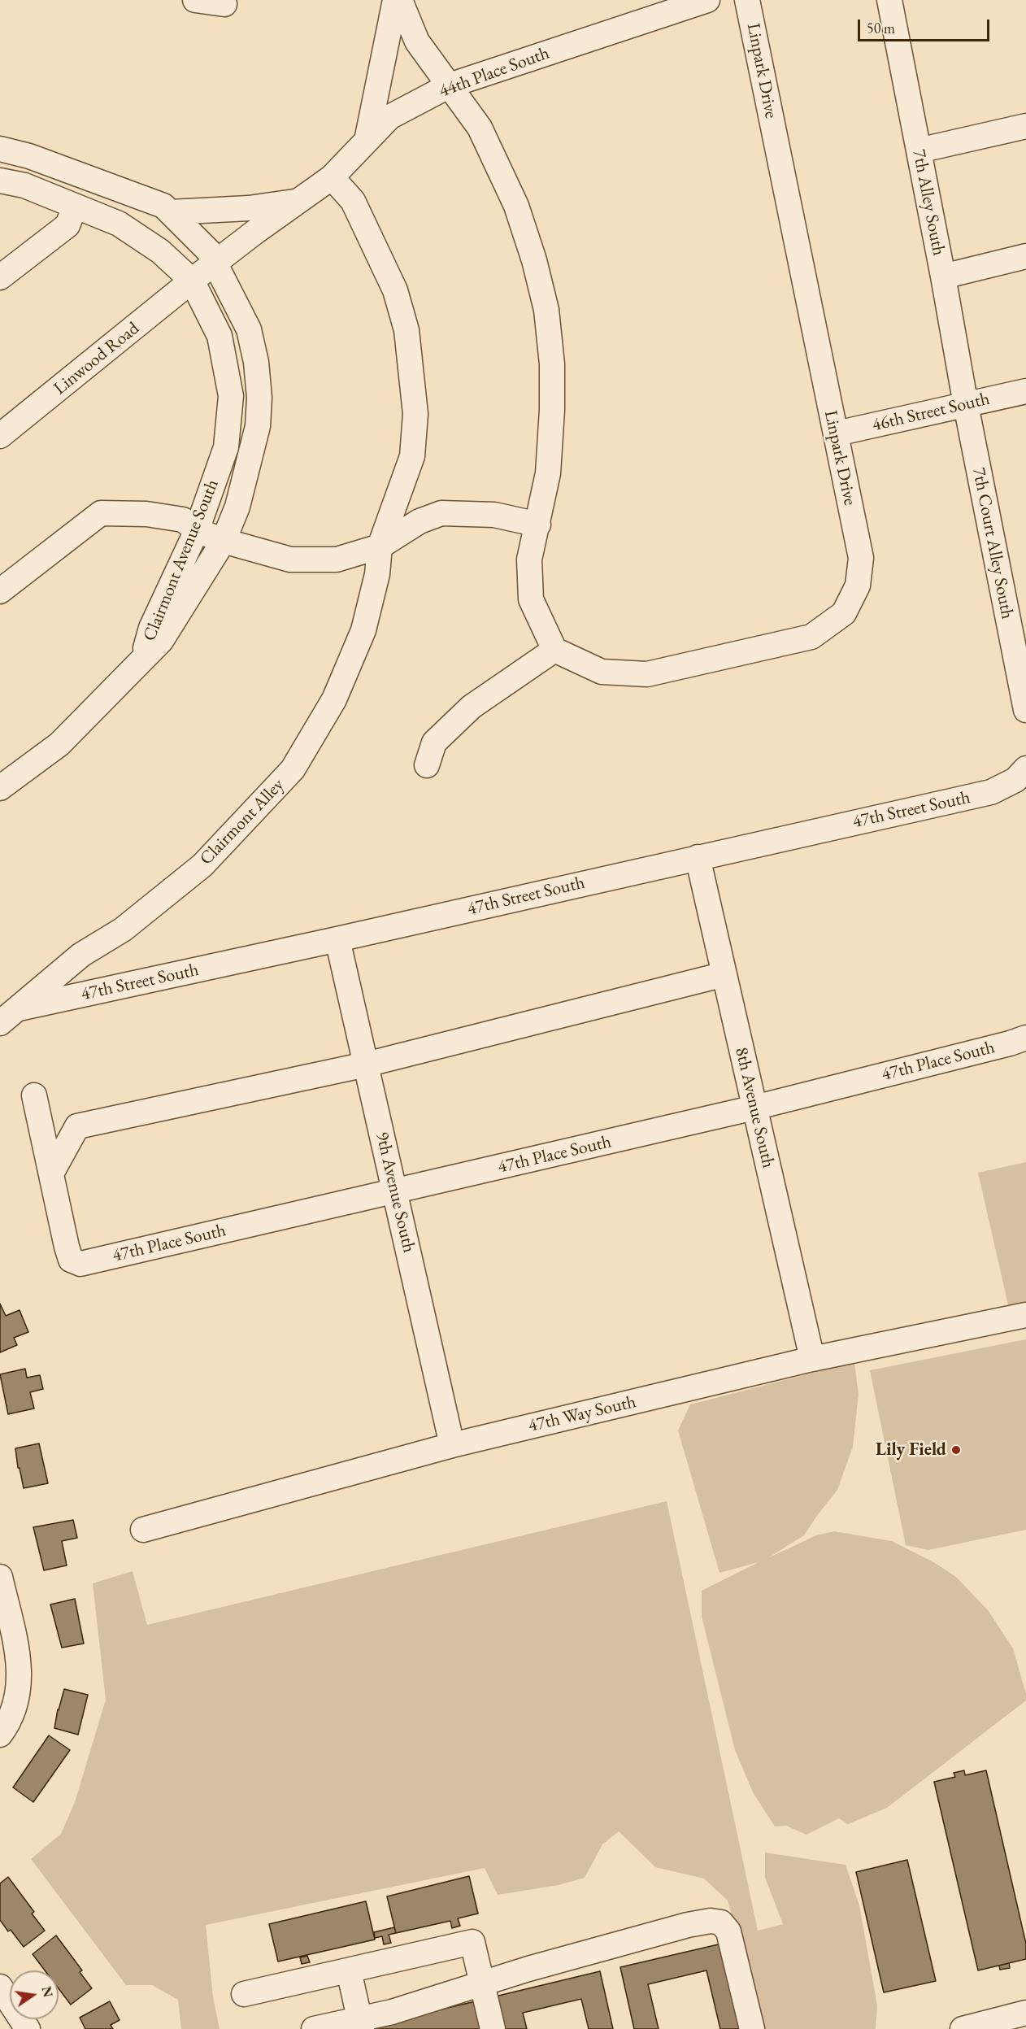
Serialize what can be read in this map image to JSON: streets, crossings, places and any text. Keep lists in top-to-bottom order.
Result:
{
  "streets": {
    "street": [
      "Linpark Drive",
      "44th Place South",
      "7th Alley South",
      "Linwood Road",
      "46th Street South",
      "7th Court Alley South",
      "Clairmont Avenue South",
      "47th Street South",
      "Clairmont Alley",
      "47th Place South",
      "8th Avenue South",
      "9th Avenue South",
      "47th Way South"
    ]
  },
  "crossings": [
    ["Linpark Drive", "46th Street South"],
    ["44th Place South", "Linwood Road"],
    ["44th Place South", "Clairmont Avenue South"],
    ["44th Place South", "Clairmont Alley"],
    ["7th Alley South", "46th Street South"],
    ["7th Alley South", "7th Court Alley South"],
    ["Linwood Road", "Clairmont Avenue South"],
    ["46th Street South", "7th Court Alley South"],
    ["47th Street South", "Clairmont Alley"],
    ["47th Street South", "8th Avenue South"],
    ["47th Street South", "9th Avenue South"],
    ["47th Place South", "8th Avenue South"],
    ["47th Place South", "9th Avenue South"],
    ["8th Avenue South", "47th Way South"],
    ["9th Avenue South", "47th Way South"]
  ],
  "places": ["Lily Field"],
  "scale_bar": "50 m",
  "north": "right"
}
